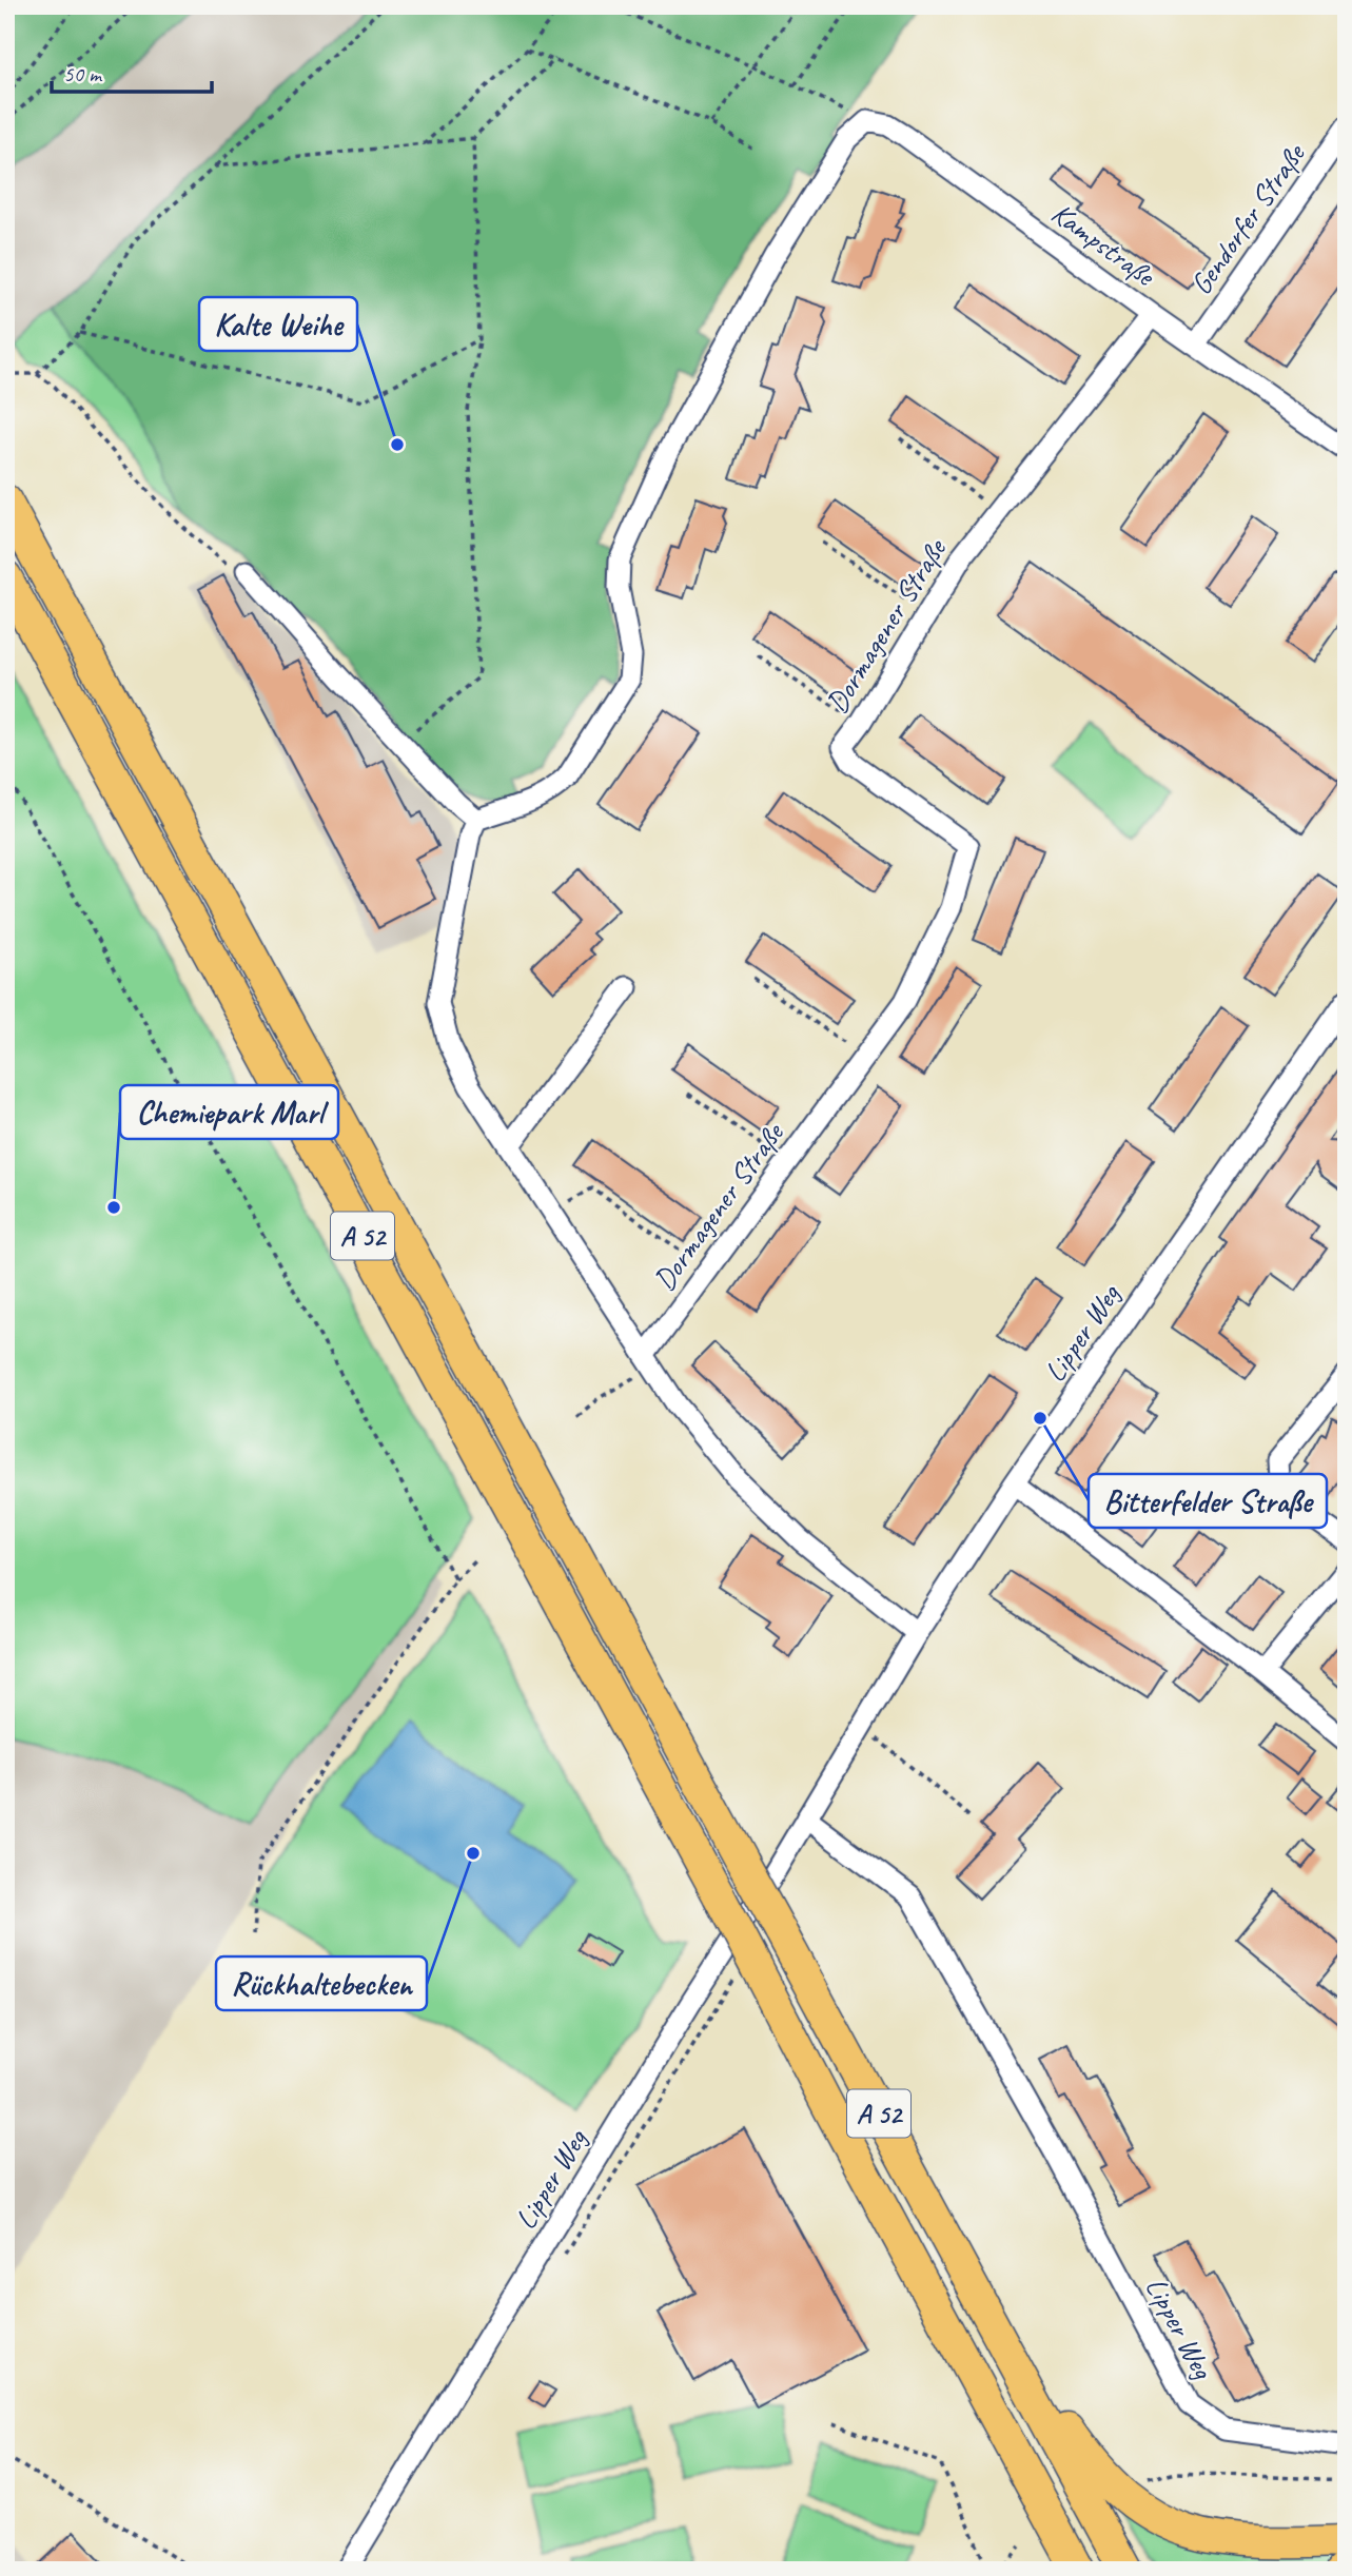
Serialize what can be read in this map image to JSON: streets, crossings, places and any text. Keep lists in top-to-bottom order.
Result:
{
  "streets": {
    "highway": ["A 52"],
    "street": [
      "Gendorfer Straße",
      "Kampstraße",
      "Dormagener Straße",
      "Lipper Weg"
    ]
  },
  "crossings": [
    ["Gendorfer Straße", "Kampstraße"],
    ["Kampstraße", "Dormagener Straße"],
    ["Dormagener Straße", "Lipper Weg"]
  ],
  "places": [
    "Kalte Weihe",
    "Chemiepark Marl",
    "Bitterfelder Straße",
    "Rückhaltebecken"
  ],
  "scale_bar": "50 m"
}
